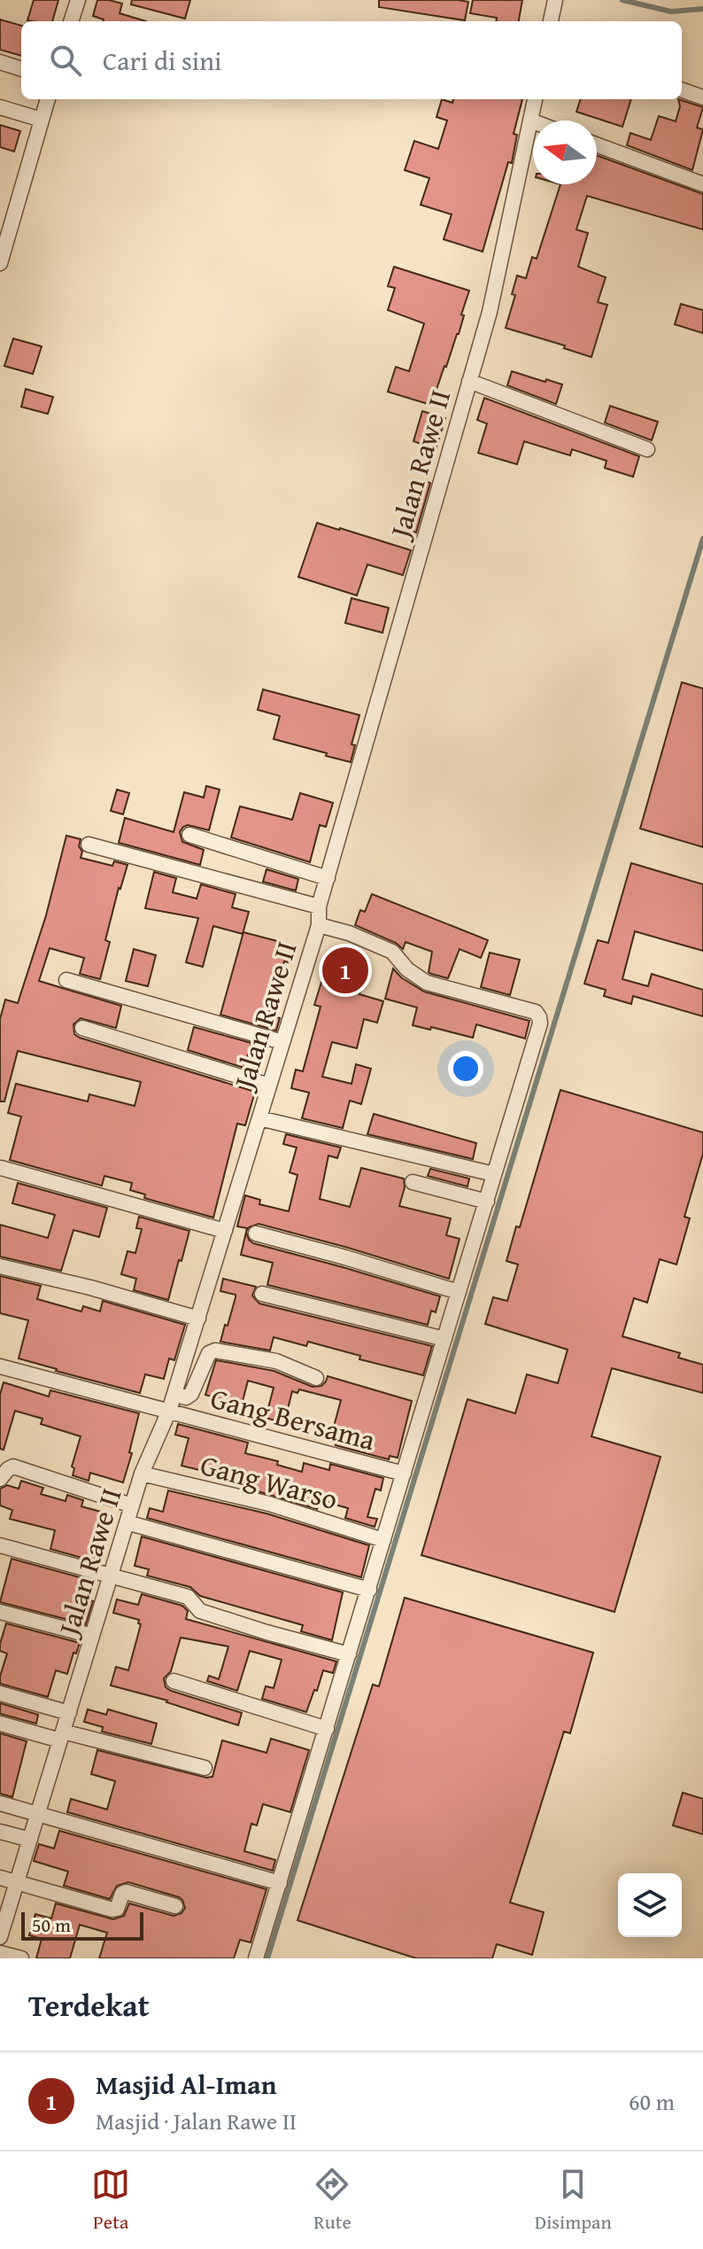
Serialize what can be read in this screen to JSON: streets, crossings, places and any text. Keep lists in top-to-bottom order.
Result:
{
  "streets": {
    "street": ["Jalan Rawe II", "Gang Bersama", "Gang Warso"]
  },
  "crossings": [
    ["Jalan Rawe II", "Gang Bersama"],
    ["Jalan Rawe II", "Gang Warso"]
  ],
  "scale_bar": "50 m",
  "north": "left",
  "page": {
    "search": "Cari di sini",
    "pins": "1",
    "scale": "50 m",
    "heading": "Terdekat",
    "list": [
      {
        "mark": "1",
        "name": "Masjid Al-Iman",
        "note": "Masjid · Jalan Rawe II",
        "value": "60 m"
      }
    ],
    "nav": ["Peta", "Rute", "Disimpan"]
  }
}
